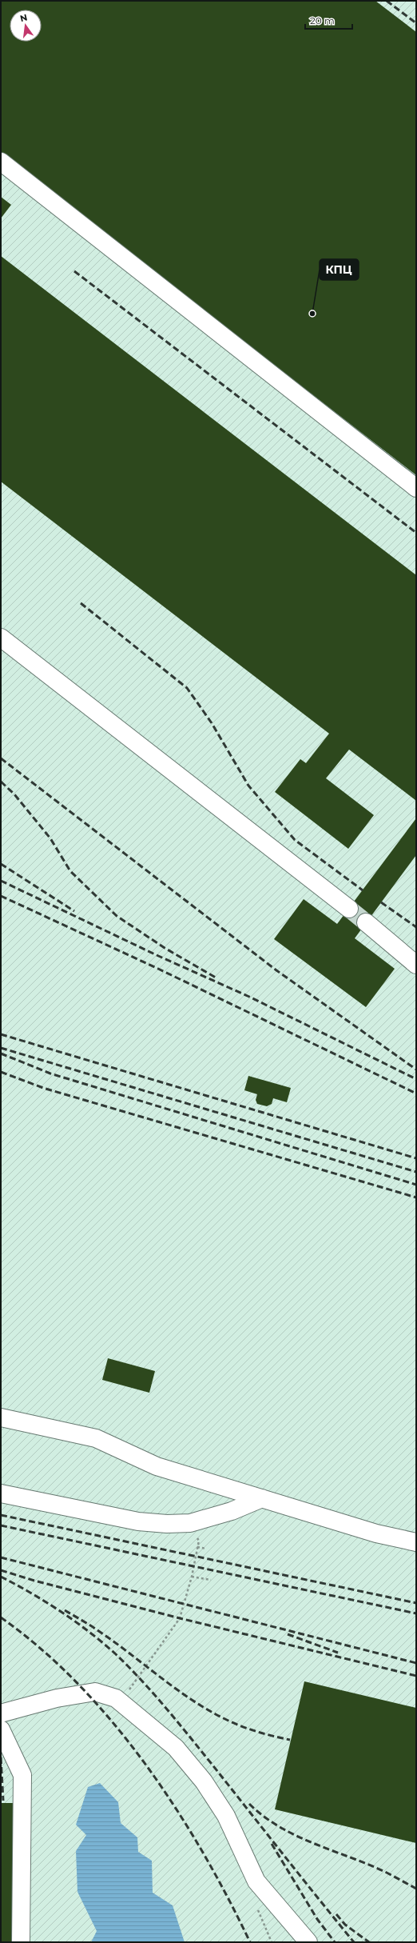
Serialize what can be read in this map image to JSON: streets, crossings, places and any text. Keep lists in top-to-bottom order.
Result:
{
  "places": ["КПЦ"],
  "scale_bar": "20 m",
  "north": "top"
}
